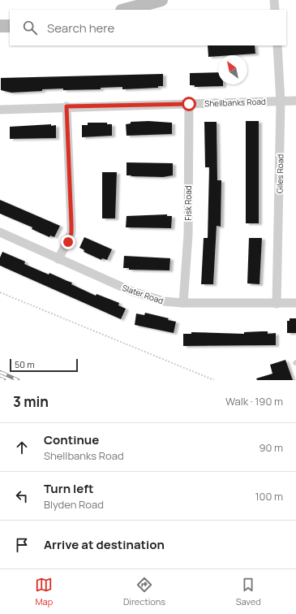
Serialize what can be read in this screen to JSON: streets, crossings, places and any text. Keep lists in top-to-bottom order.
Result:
{
  "streets": {
    "street": [
      "Shellbanks Road",
      "Giles Road",
      "Fisk Road",
      "Slater Road"
    ]
  },
  "crossings": [
    ["Shellbanks Road", "Giles Road"],
    ["Shellbanks Road", "Fisk Road"],
    ["Giles Road", "Slater Road"],
    ["Fisk Road", "Slater Road"]
  ],
  "scale_bar": "50 m",
  "north": "top left",
  "page": {
    "search": "Search here",
    "scale": "50 m",
    "heading": ["3 min", "Walk · 190 m"],
    "list": [
      ["Continue", "Shellbanks Road", "90 m"],
      ["Turn left", "Blyden Road", "100 m"],
      "Arrive at destination"
    ],
    "nav": ["Map", "Directions", "Saved"]
  }
}
